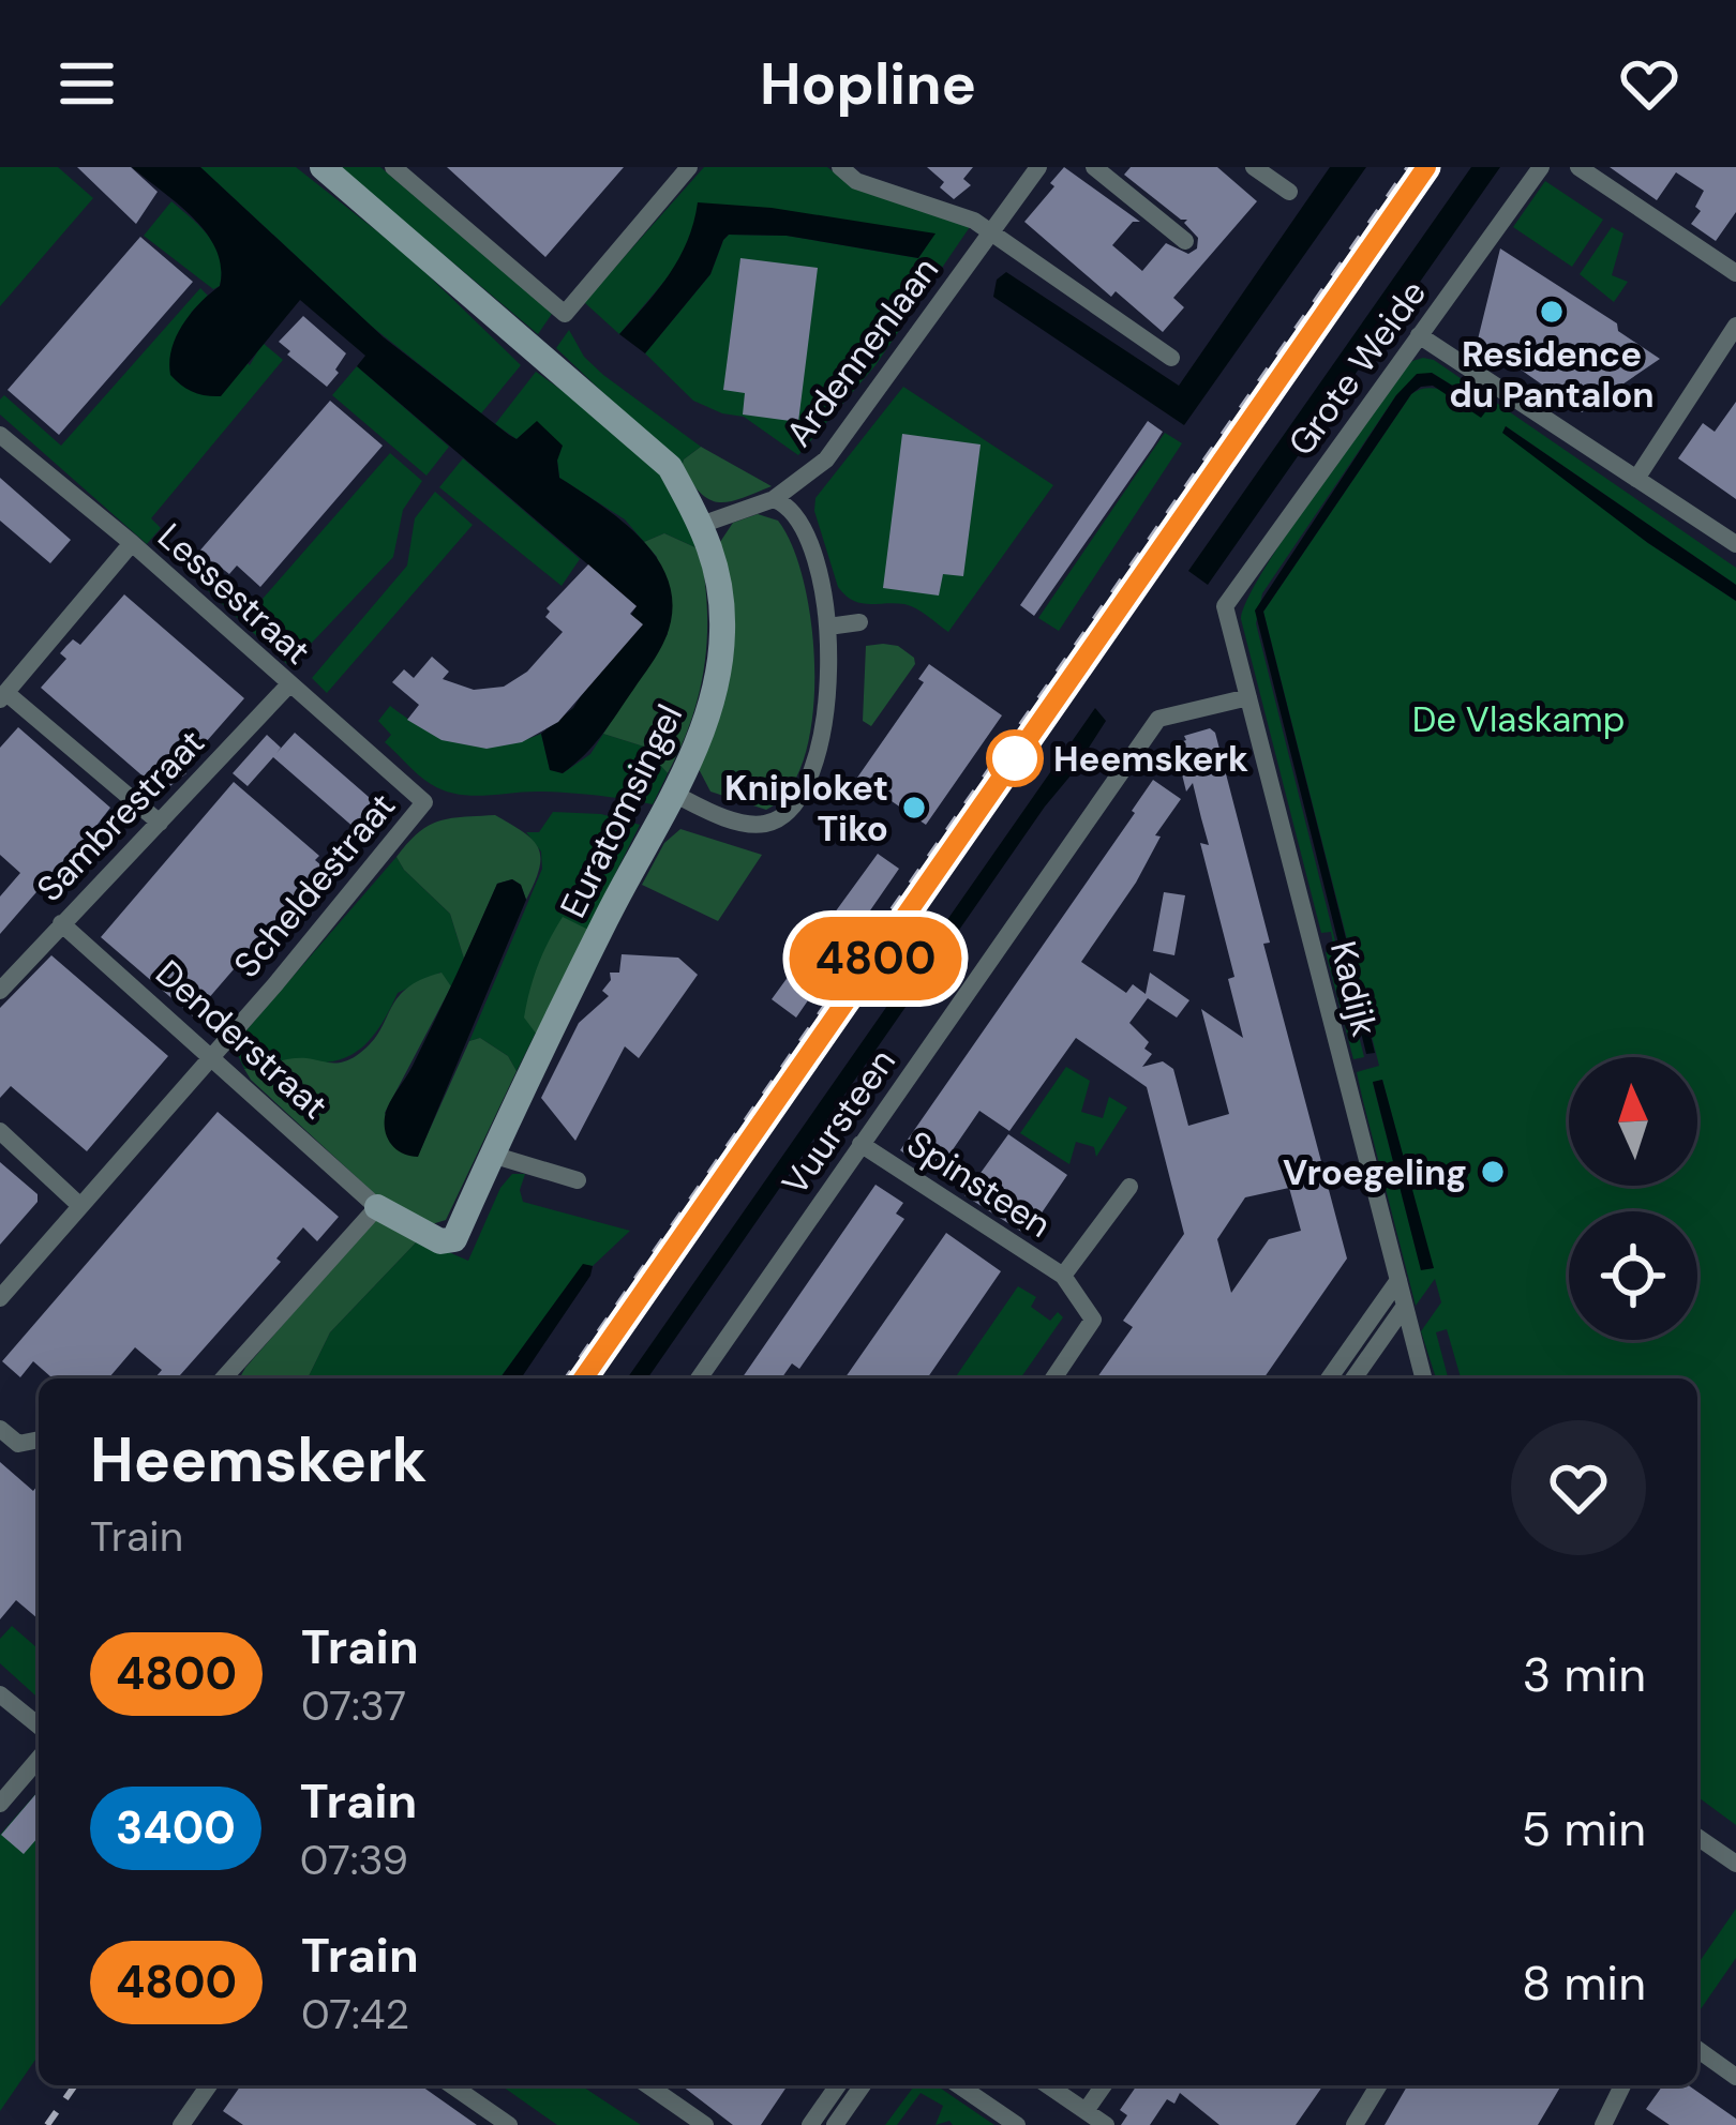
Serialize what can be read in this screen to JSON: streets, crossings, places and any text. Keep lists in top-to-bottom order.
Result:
{
  "streets": {
    "street": [
      "Ardennenlaan",
      "Grote Weide",
      "Lessestraat",
      "Euratomsingel",
      "Sambrestraat",
      "Scheldestraat",
      "Kadijk",
      "Denderstraat",
      "Vuursteen",
      "Spinsteen"
    ]
  },
  "crossings": [
    ["Ardennenlaan", "Euratomsingel"],
    ["Grote Weide", "Kadijk"],
    ["Lessestraat", "Sambrestraat"],
    ["Lessestraat", "Scheldestraat"],
    ["Euratomsingel", "Denderstraat"],
    ["Sambrestraat", "Denderstraat"],
    ["Scheldestraat", "Denderstraat"],
    ["Kadijk", "Vuursteen"],
    ["Vuursteen", "Spinsteen"]
  ],
  "parks": ["De Vlaskamp"],
  "places": [
    "Residence du Pantalon",
    "Heemskerk",
    "Kniploket Tiko",
    "Vroegeling"
  ],
  "north": "top",
  "page": {
    "header": "Hopline",
    "on_map": "4800",
    "heading": ["Heemskerk", "Train"],
    "list": [
      {
        "mark": "4800",
        "name": "Train",
        "note": "07:37",
        "value": "3 min"
      },
      {
        "mark": "3400",
        "name": "Train",
        "note": "07:39",
        "value": "5 min"
      },
      {
        "mark": "4800",
        "name": "Train",
        "note": "07:42",
        "value": "8 min"
      }
    ]
  }
}
